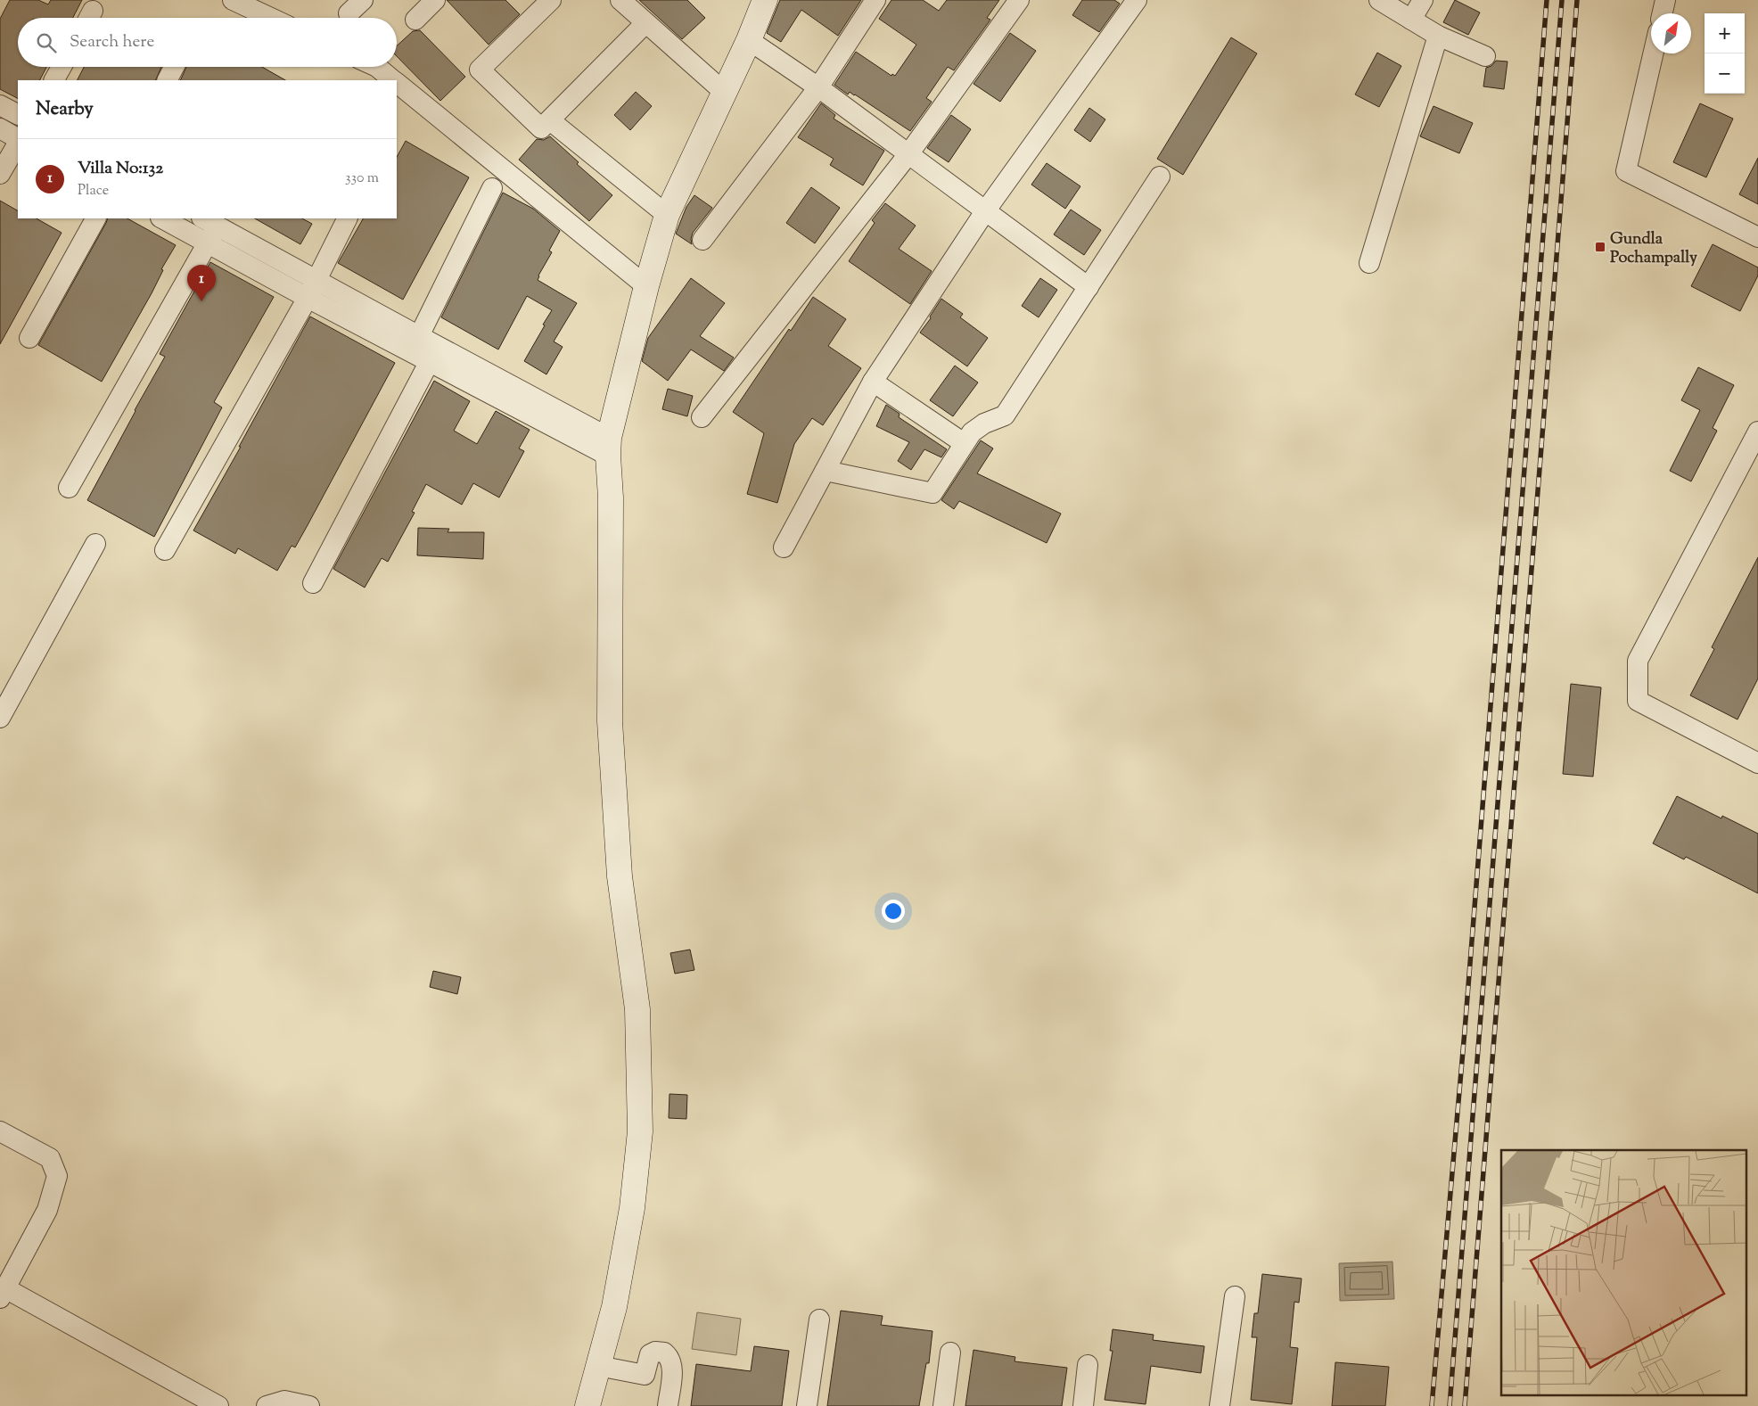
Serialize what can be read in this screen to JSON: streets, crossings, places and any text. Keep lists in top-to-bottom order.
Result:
{
  "places": {
    "transit": ["Gundla Pochampally"]
  },
  "north": "top right",
  "page": {
    "map_buttons": ["+", "−"],
    "search": "Search here",
    "heading": "Nearby",
    "list": [
      {
        "mark": "1",
        "name": "Villa No:132",
        "note": "Place",
        "value": "330 m"
      }
    ],
    "pins": "1"
  }
}
